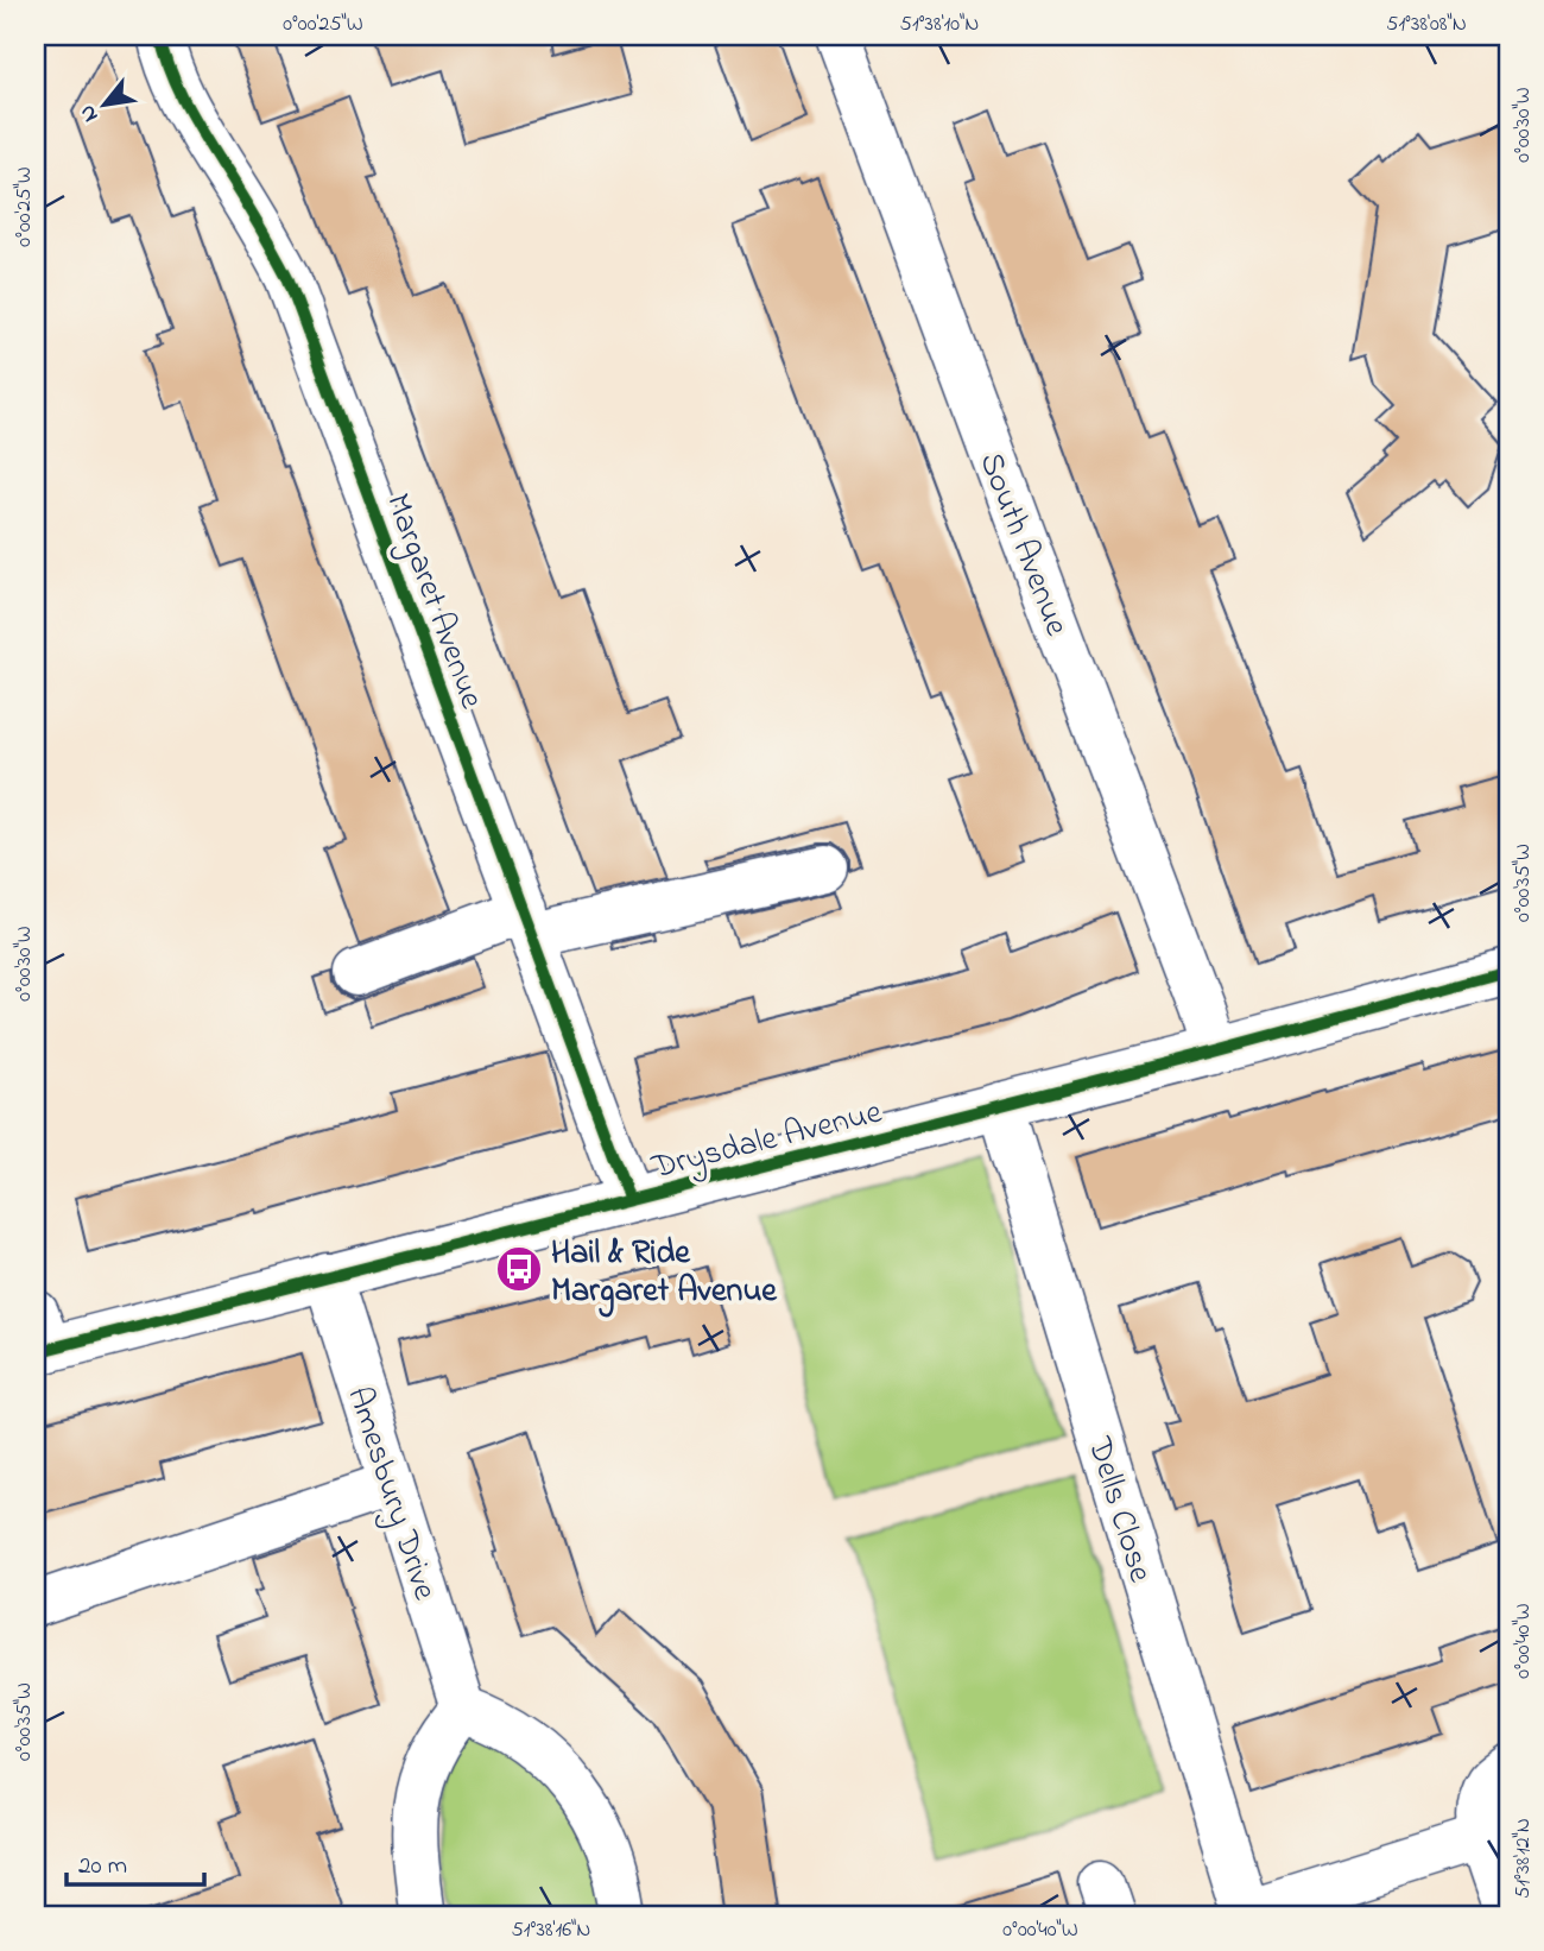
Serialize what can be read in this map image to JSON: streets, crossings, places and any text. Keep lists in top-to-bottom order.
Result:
{
  "streets": {
    "street": [
      "South Avenue",
      "Margaret Avenue",
      "Drysdale Avenue",
      "Amesbury Drive",
      "Dells Close"
    ]
  },
  "crossings": [
    ["South Avenue", "Drysdale Avenue"],
    ["Margaret Avenue", "Drysdale Avenue"],
    ["Drysdale Avenue", "Amesbury Drive"],
    ["Drysdale Avenue", "Dells Close"]
  ],
  "places": {
    "bus stop": ["Hail & Ride Margaret Avenue"]
  },
  "scale_bar": "20 m",
  "north": "bottom left",
  "coordinates": [
    "0°00'25\"W",
    "51°38'10\"N",
    "51°38'08\"N",
    "0°00'30\"W",
    "0°00'35\"W",
    "0°00'40\"W",
    "51°38'12\"N",
    "51°38'16\"N"
  ]
}
